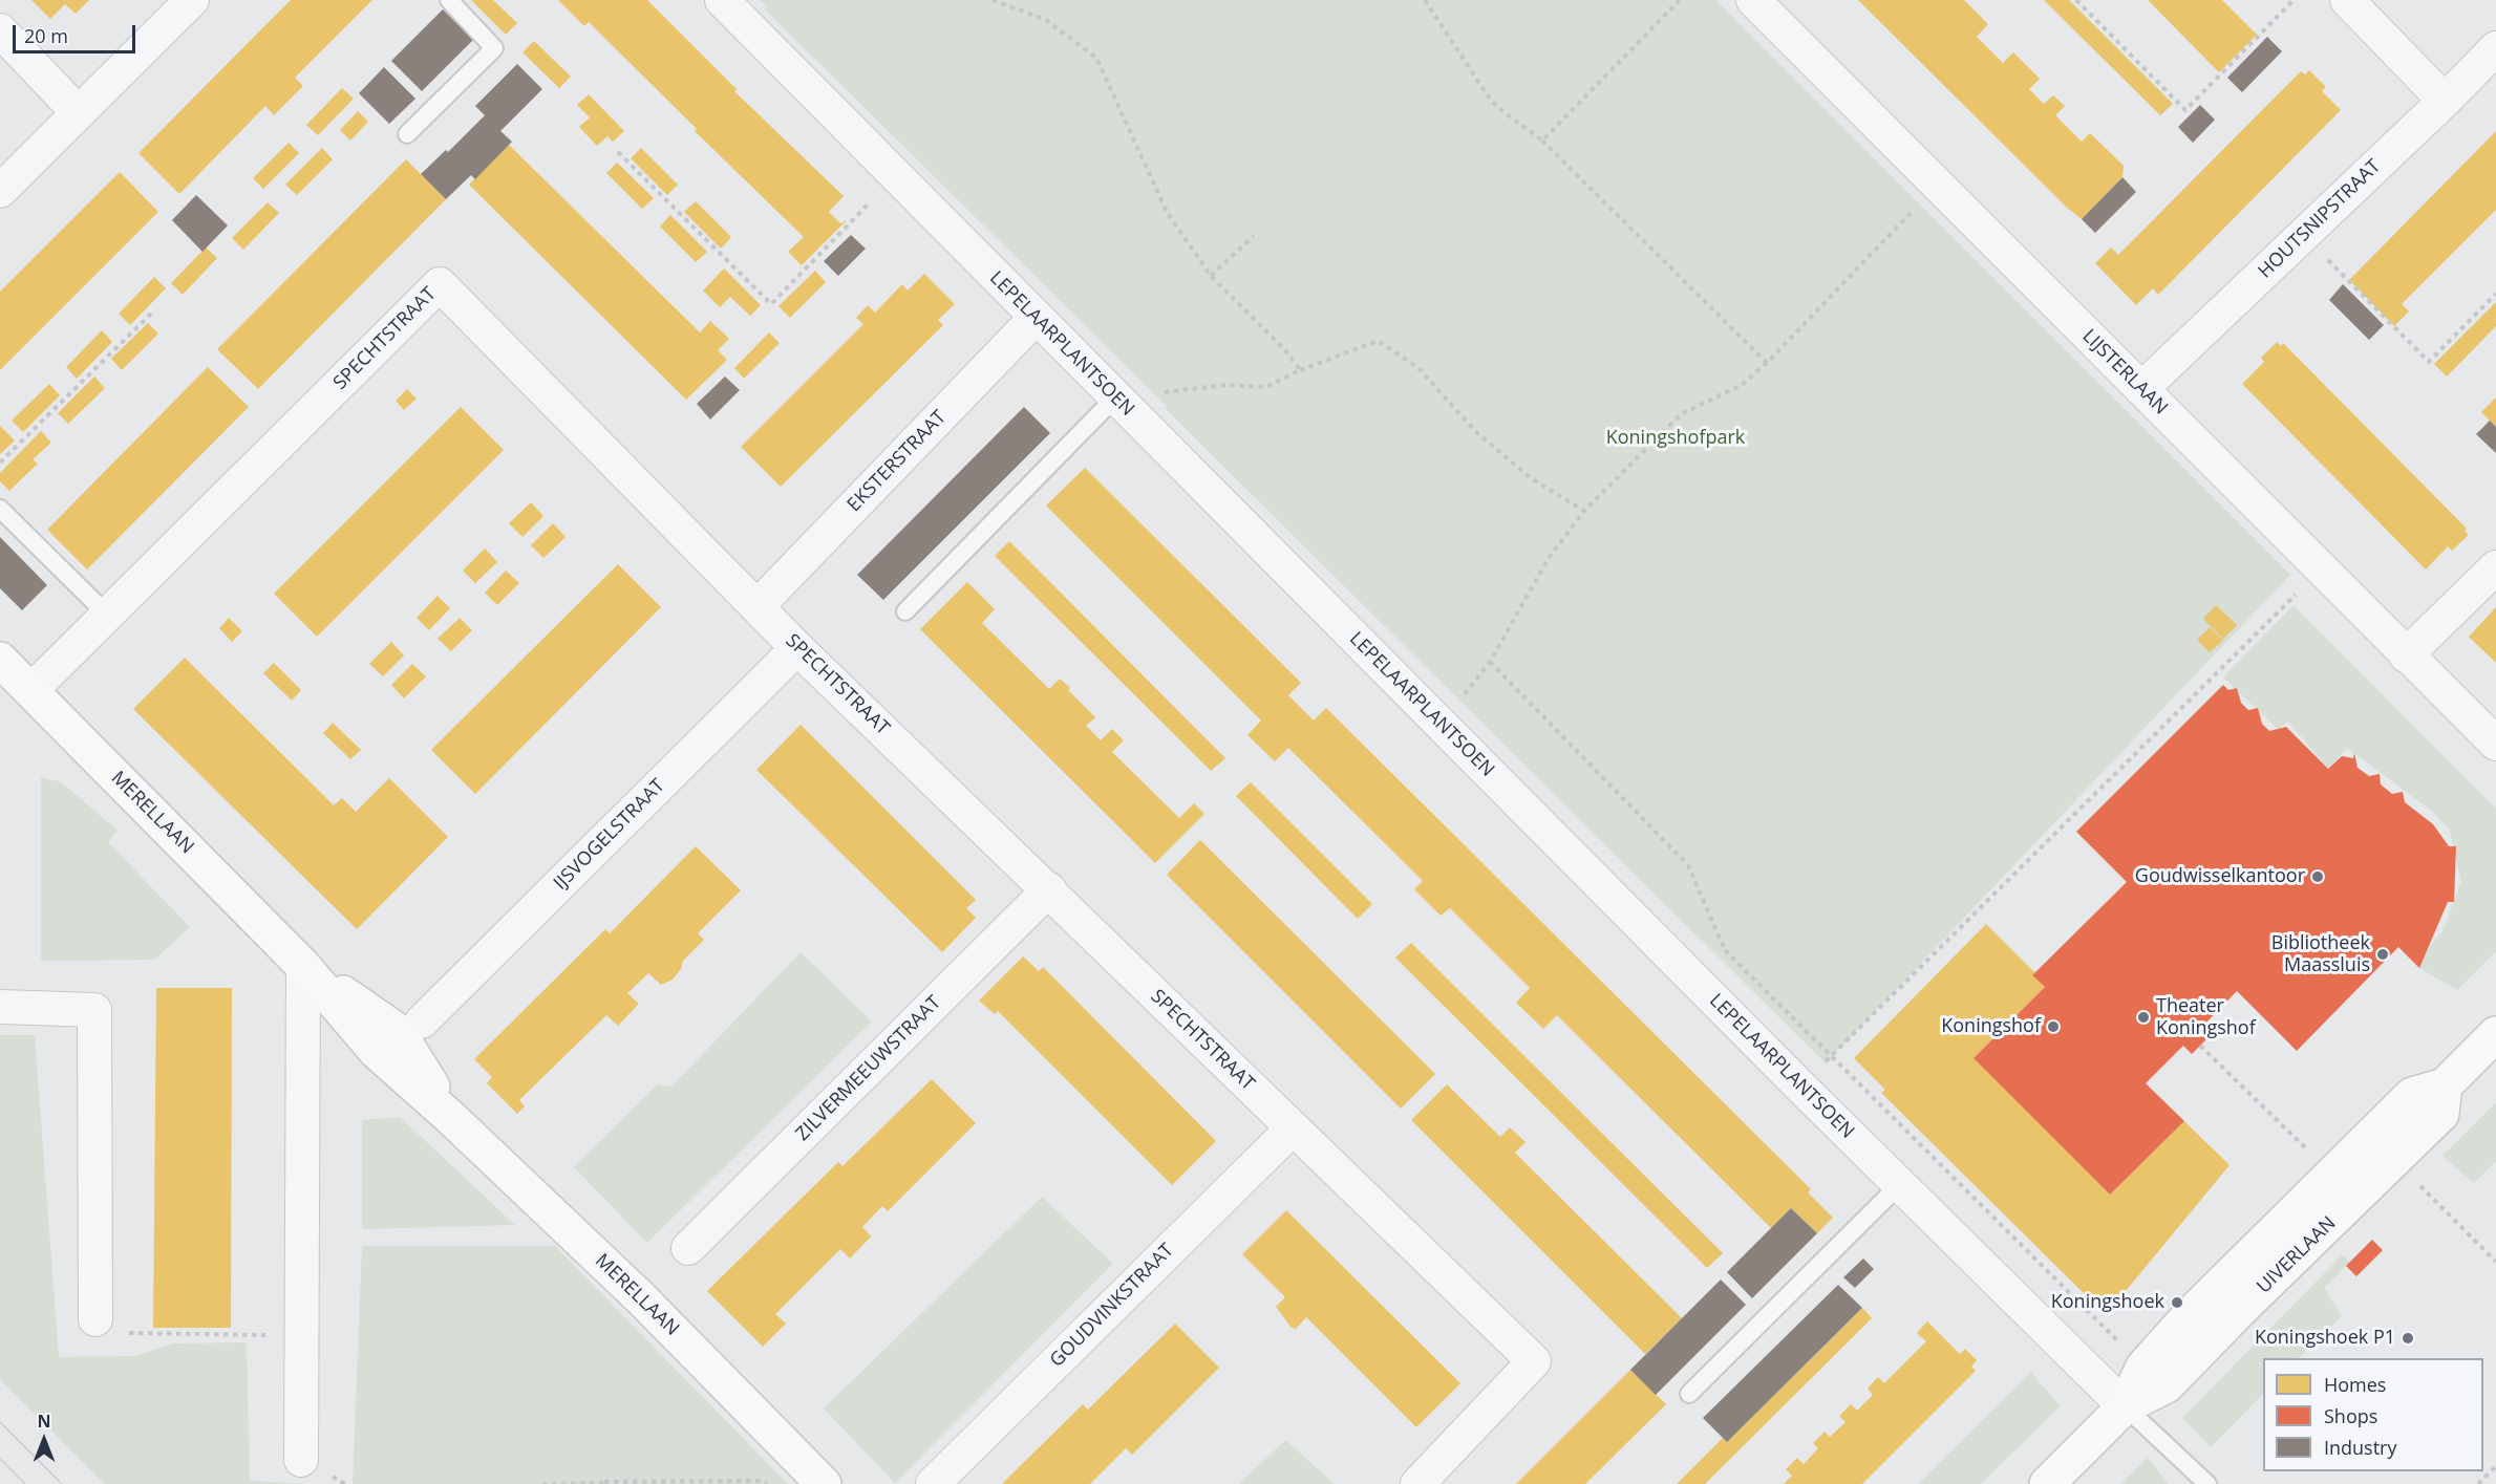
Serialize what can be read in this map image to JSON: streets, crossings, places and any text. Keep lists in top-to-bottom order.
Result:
{
  "streets": {
    "street": [
      "HOUTSNIPSTRAAT",
      "SPECHTSTRAAT",
      "LEPELAARPLANTSOEN",
      "LIJSTERLAAN",
      "EKSTERSTRAAT",
      "MERELLAAN",
      "IJSVOGELSTRAAT",
      "ZILVERMEEUWSTRAAT",
      "UIVERLAAN",
      "GOUDVINKSTRAAT"
    ]
  },
  "crossings": [
    ["HOUTSNIPSTRAAT", "LIJSTERLAAN"],
    ["SPECHTSTRAAT", "EKSTERSTRAAT"],
    ["SPECHTSTRAAT", "MERELLAAN"],
    ["SPECHTSTRAAT", "IJSVOGELSTRAAT"],
    ["SPECHTSTRAAT", "ZILVERMEEUWSTRAAT"],
    ["SPECHTSTRAAT", "GOUDVINKSTRAAT"],
    ["LEPELAARPLANTSOEN", "EKSTERSTRAAT"],
    ["LEPELAARPLANTSOEN", "UIVERLAAN"]
  ],
  "parks": ["Koningshofpark"],
  "places": [
    "Goudwisselkantoor",
    "Bibliotheek Maassluis",
    "Theater Koningshof",
    "Koningshof",
    "Koningshoek",
    "Koningshoek P1"
  ],
  "legend": ["Homes", "Shops", "Industry"],
  "scale_bar": "20 m",
  "north": "top"
}
